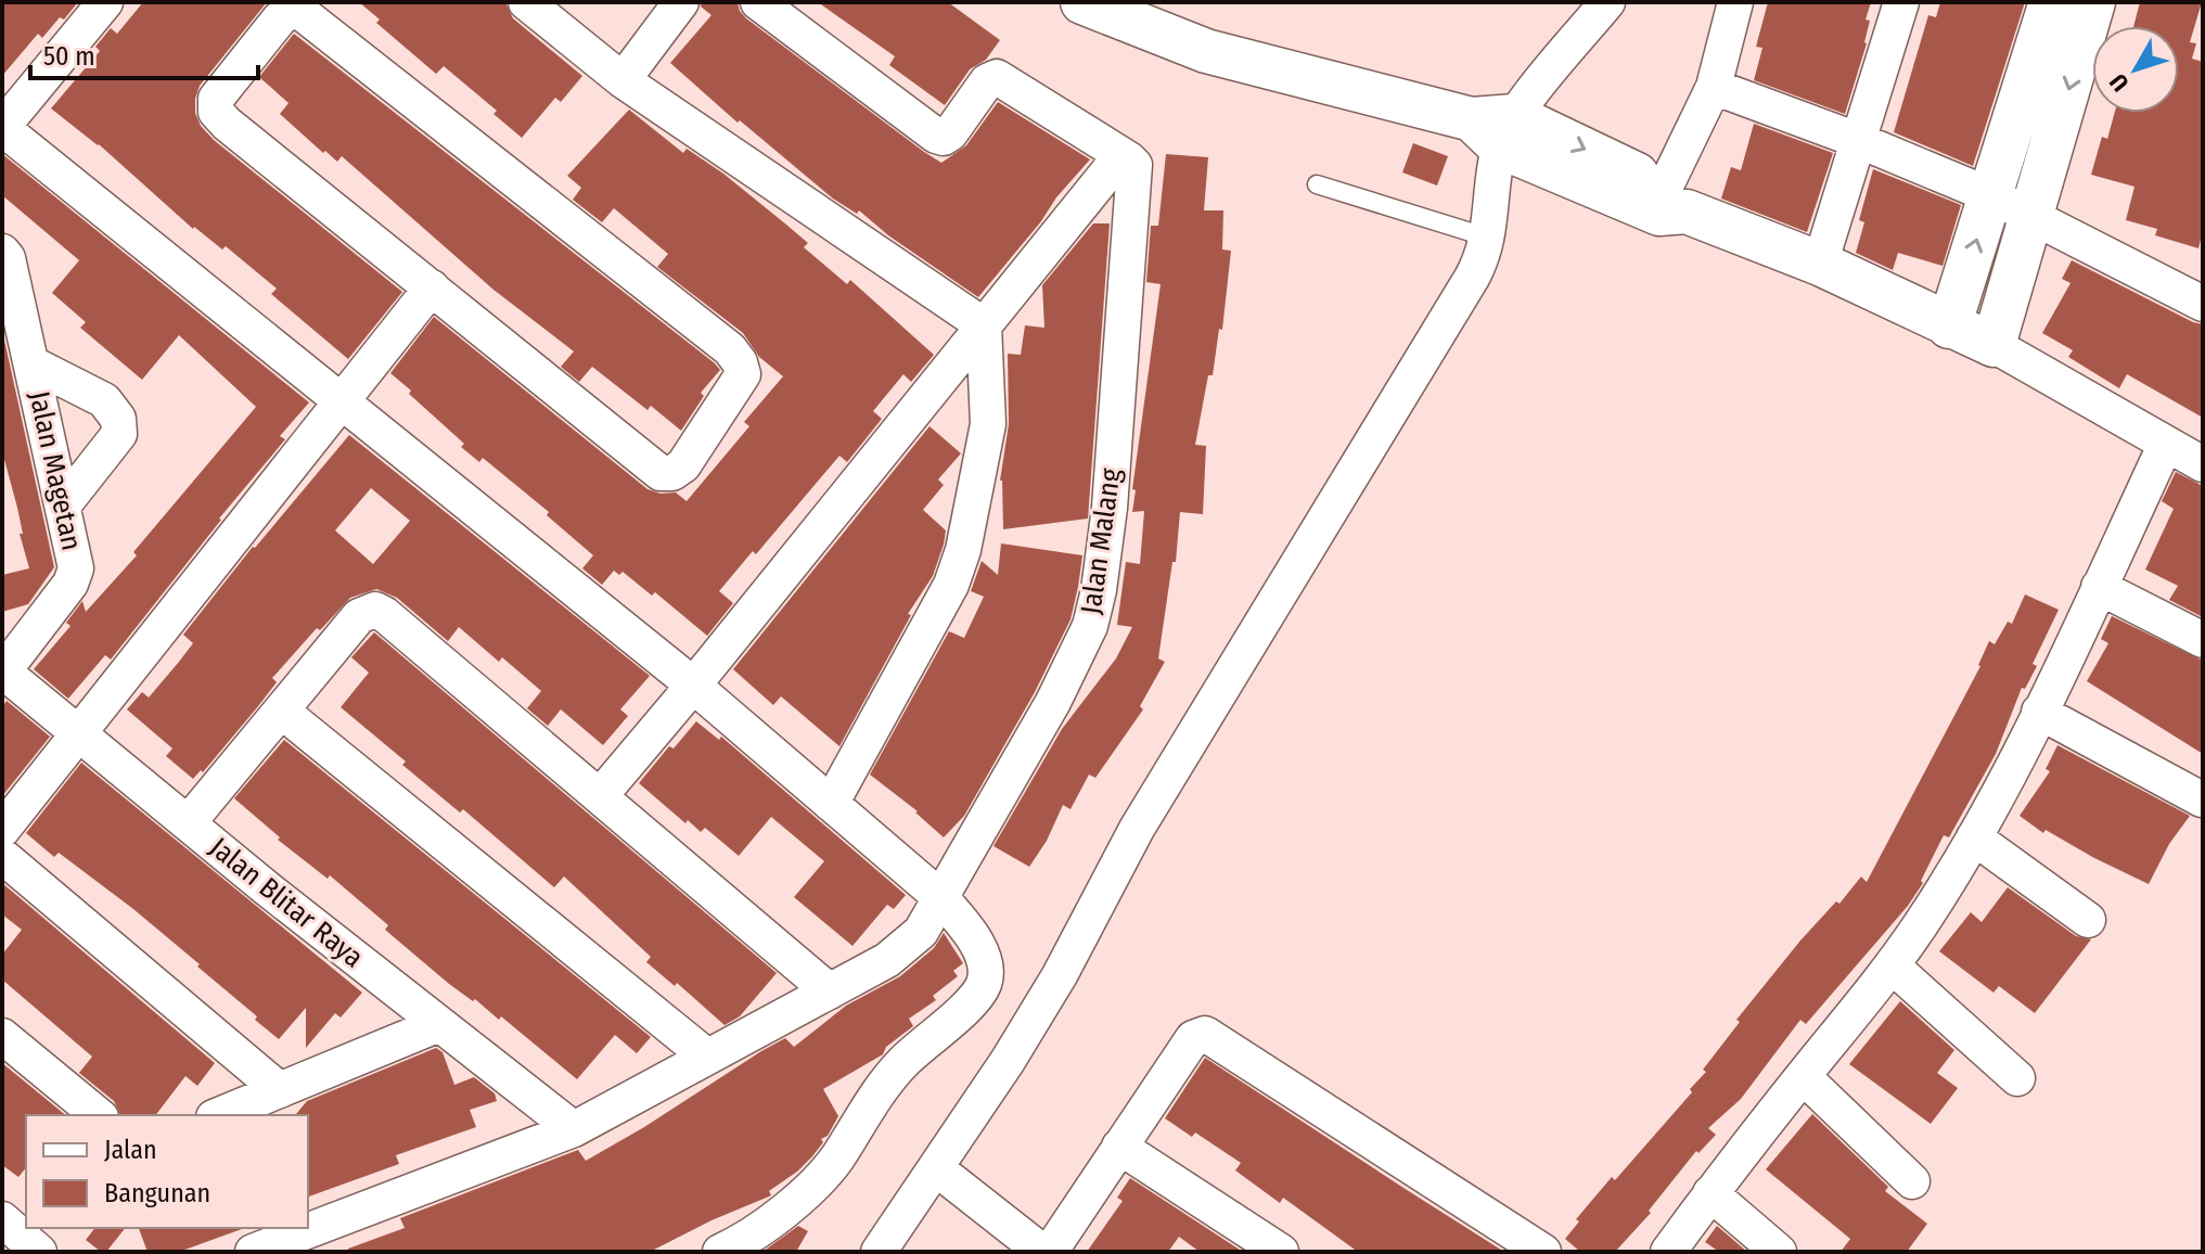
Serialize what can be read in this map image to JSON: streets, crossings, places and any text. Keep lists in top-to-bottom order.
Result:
{
  "streets": {
    "street": ["Jalan Magetan", "Jalan Malang", "Jalan Blitar Raya"]
  },
  "crossings": [
    ["Jalan Magetan", "Jalan Blitar Raya"]
  ],
  "legend": ["Jalan", "Bangunan"],
  "scale_bar": "50 m",
  "north": "bottom left"
}
